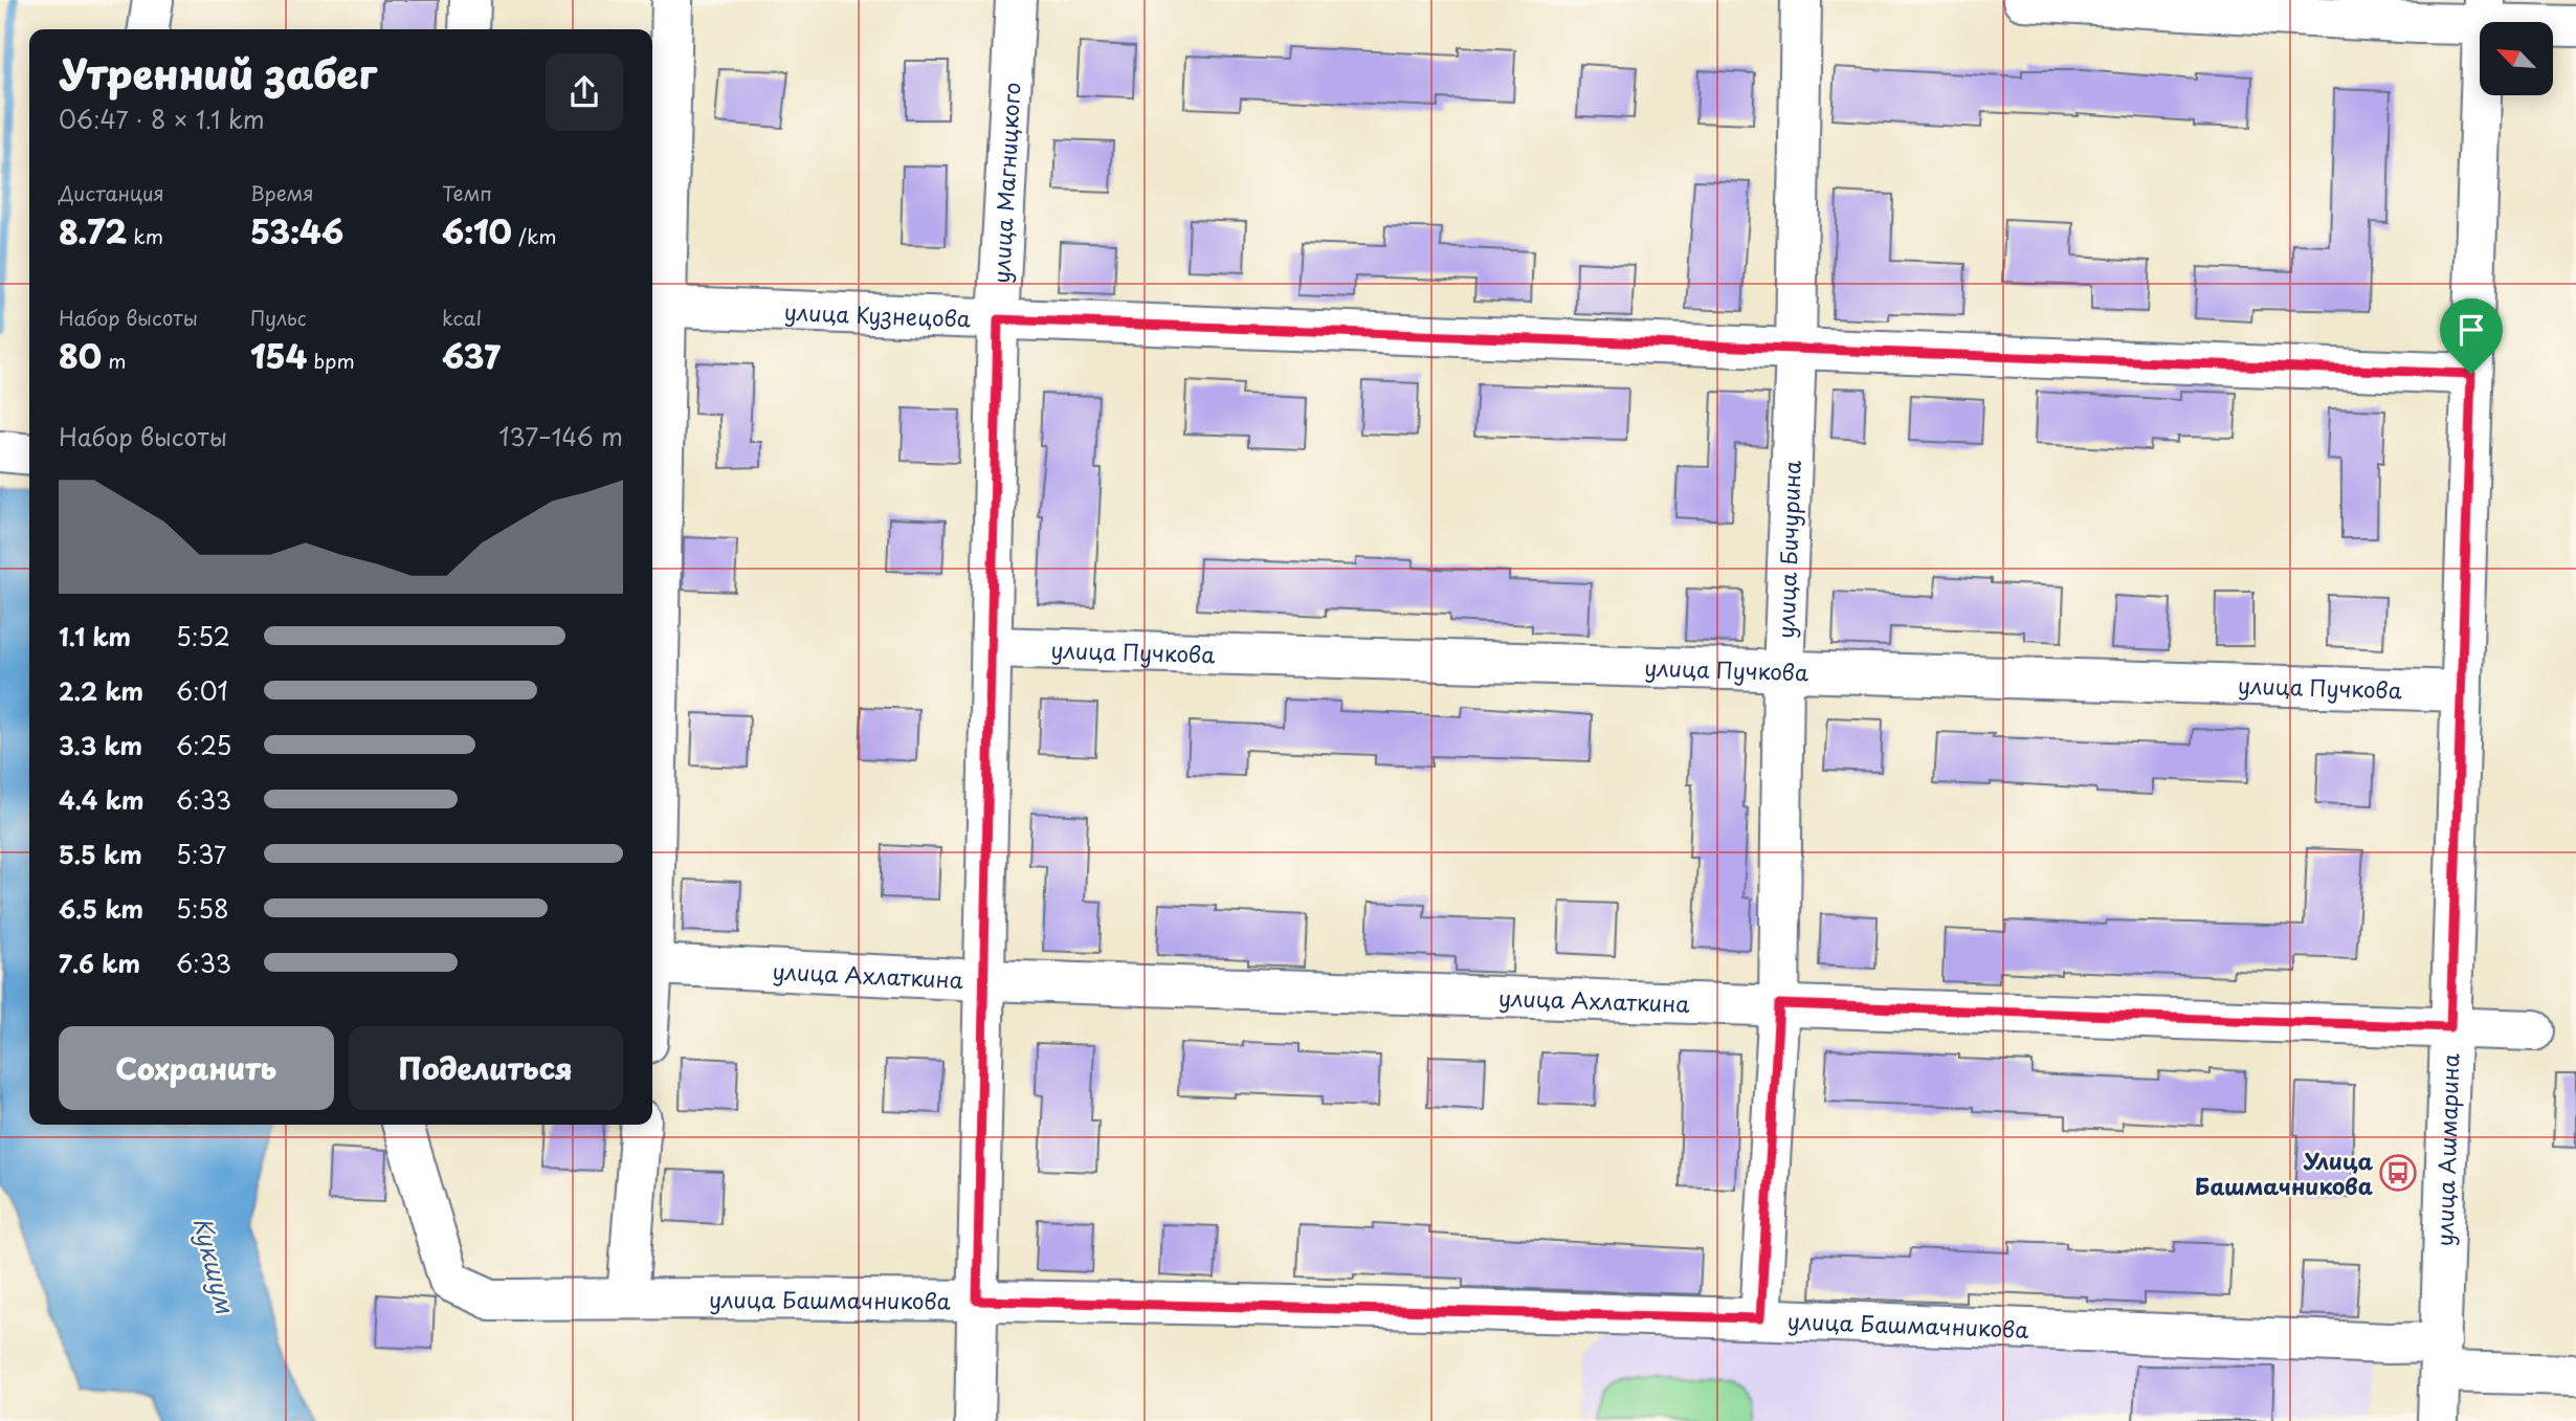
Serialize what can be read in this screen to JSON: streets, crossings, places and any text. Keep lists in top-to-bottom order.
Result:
{
  "streets": {
    "street": [
      "улица Магницкого",
      "улица Кузнецова",
      "улица Бичурина",
      "улица Пучкова",
      "улица Ахлаткина",
      "улица Ашмарина",
      "улица Башмачникова"
    ]
  },
  "crossings": [
    ["улица Магницкого", "улица Кузнецова"],
    ["улица Магницкого", "улица Пучкова"],
    ["улица Магницкого", "улица Ахлаткина"],
    ["улица Магницкого", "улица Башмачникова"],
    ["улица Кузнецова", "улица Бичурина"],
    ["улица Кузнецова", "улица Ашмарина"],
    ["улица Бичурина", "улица Пучкова"],
    ["улица Бичурина", "улица Ахлаткина"],
    ["улица Бичурина", "улица Башмачникова"],
    ["улица Пучкова", "улица Ашмарина"],
    ["улица Ахлаткина", "улица Ашмарина"],
    ["улица Ашмарина", "улица Башмачникова"]
  ],
  "water": ["Кукшум"],
  "places": {
    "bus stop": ["Улица Башмачникова"]
  },
  "north": "top left",
  "page": {
    "heading": ["Утренний забег", "06:47 · 8 × 1.1 km"],
    "stats": [
      ["Дистанция", "8.72 km"],
      ["Время", "53:46"],
      ["Темп", "6:10 /km"],
      ["Набор высоты", "80 m"],
      ["Пульс", "154 bpm"],
      ["kcal", "637"]
    ],
    "chart": ["Набор высоты", "137–146 m"],
    "list": [
      {
        "name": "1.1 km",
        "note": "5:52"
      },
      {
        "name": "2.2 km",
        "note": "6:01"
      },
      {
        "name": "3.3 km",
        "note": "6:25"
      },
      {
        "name": "4.4 km",
        "note": "6:33"
      },
      {
        "name": "5.5 km",
        "note": "5:37"
      },
      {
        "name": "6.5 km",
        "note": "5:58"
      },
      {
        "name": "7.6 km",
        "note": "6:33"
      }
    ],
    "buttons": ["Сохранить", "Поделиться"]
  }
}
